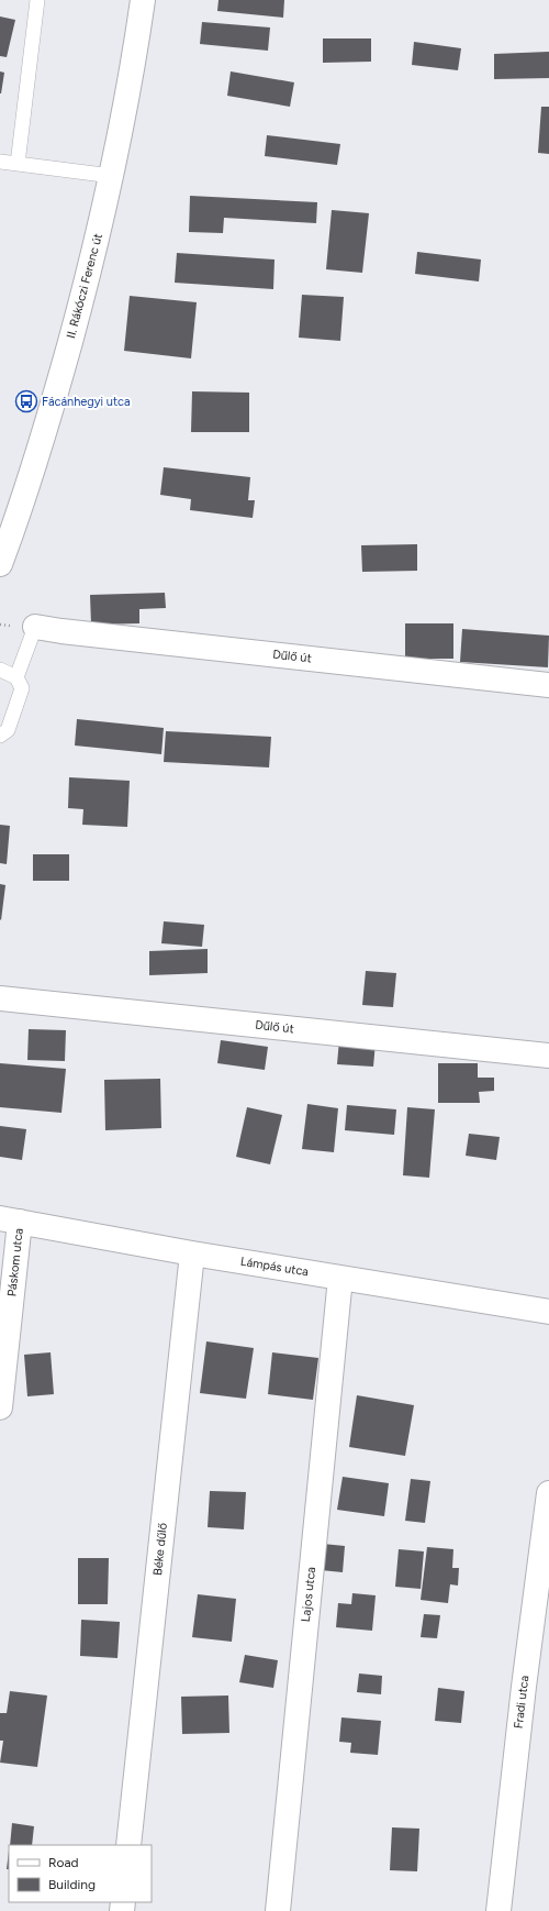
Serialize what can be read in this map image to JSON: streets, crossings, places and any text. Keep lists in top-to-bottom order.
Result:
{
  "streets": {
    "street": [
      "II. Rákóczi Ferenc út",
      "Dűlő út",
      "Páskom utca",
      "Lámpás utca",
      "Béke dűlő",
      "Lajos utca",
      "Fradi utca"
    ]
  },
  "crossings": [
    ["Páskom utca", "Lámpás utca"],
    ["Lámpás utca", "Béke dűlő"],
    ["Lámpás utca", "Lajos utca"]
  ],
  "places": {
    "bus stop": ["Fácánhegyi utca"]
  },
  "legend": ["Road", "Building"]
}
